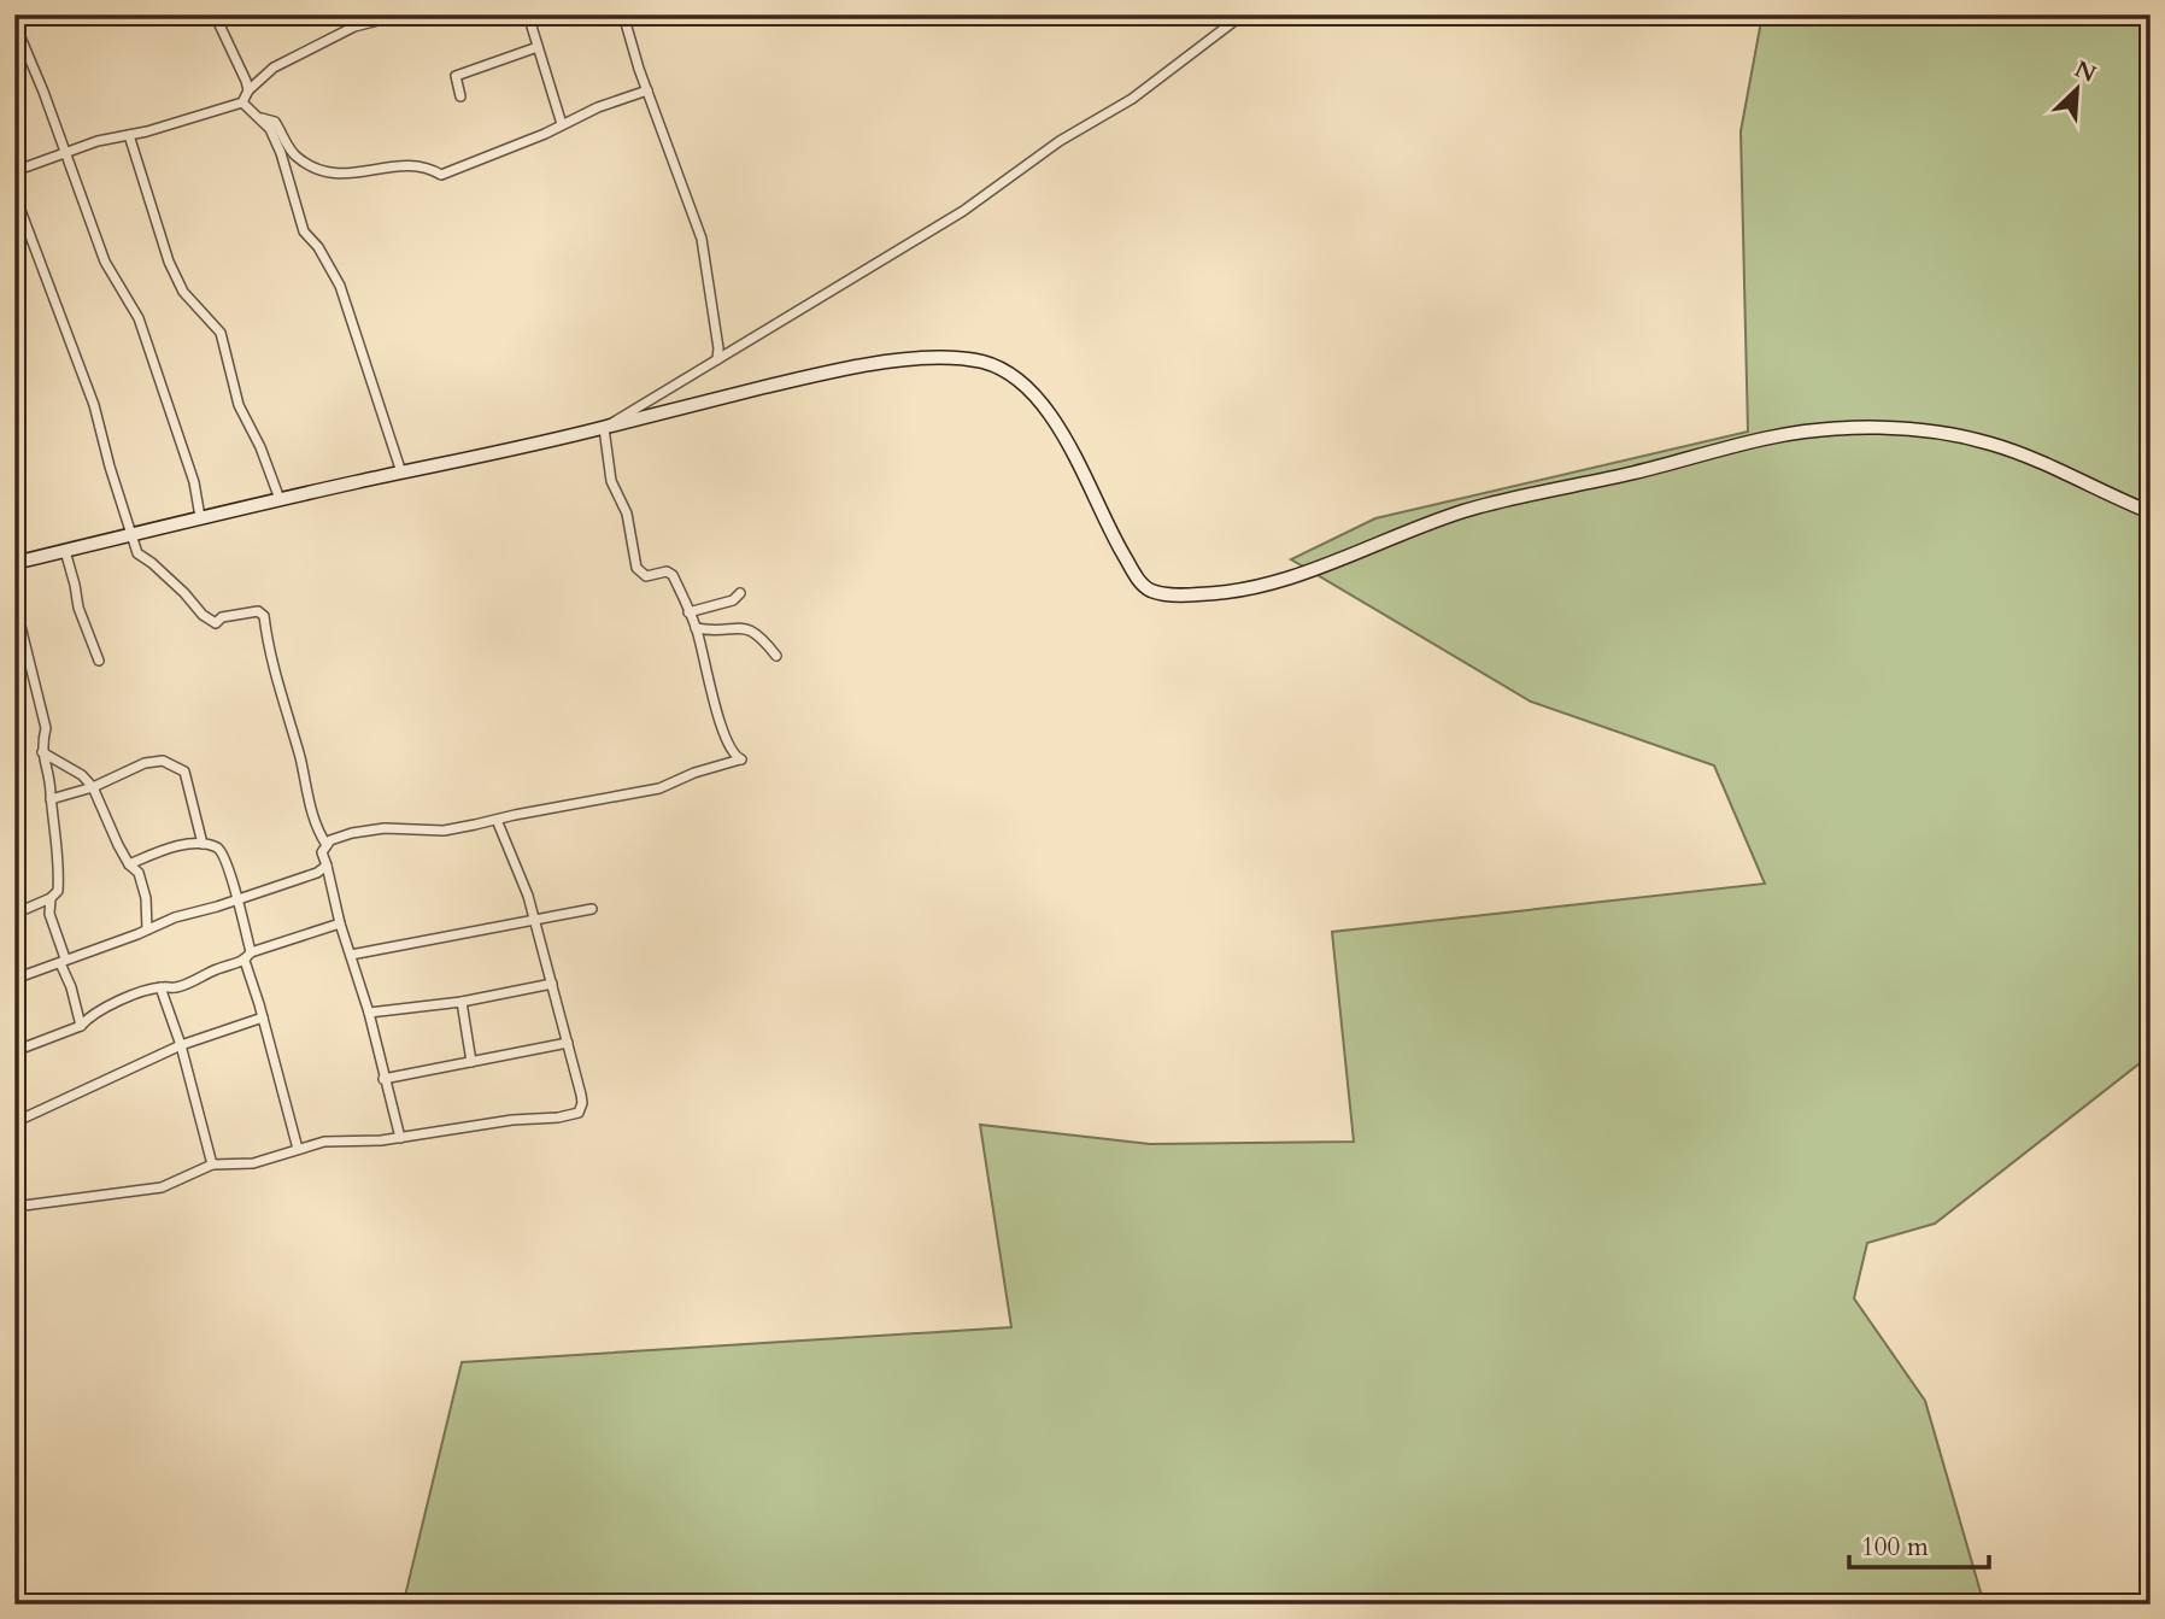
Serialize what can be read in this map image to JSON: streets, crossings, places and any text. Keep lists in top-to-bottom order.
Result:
{
  "scale_bar": "100 m",
  "north": "top right"
}
